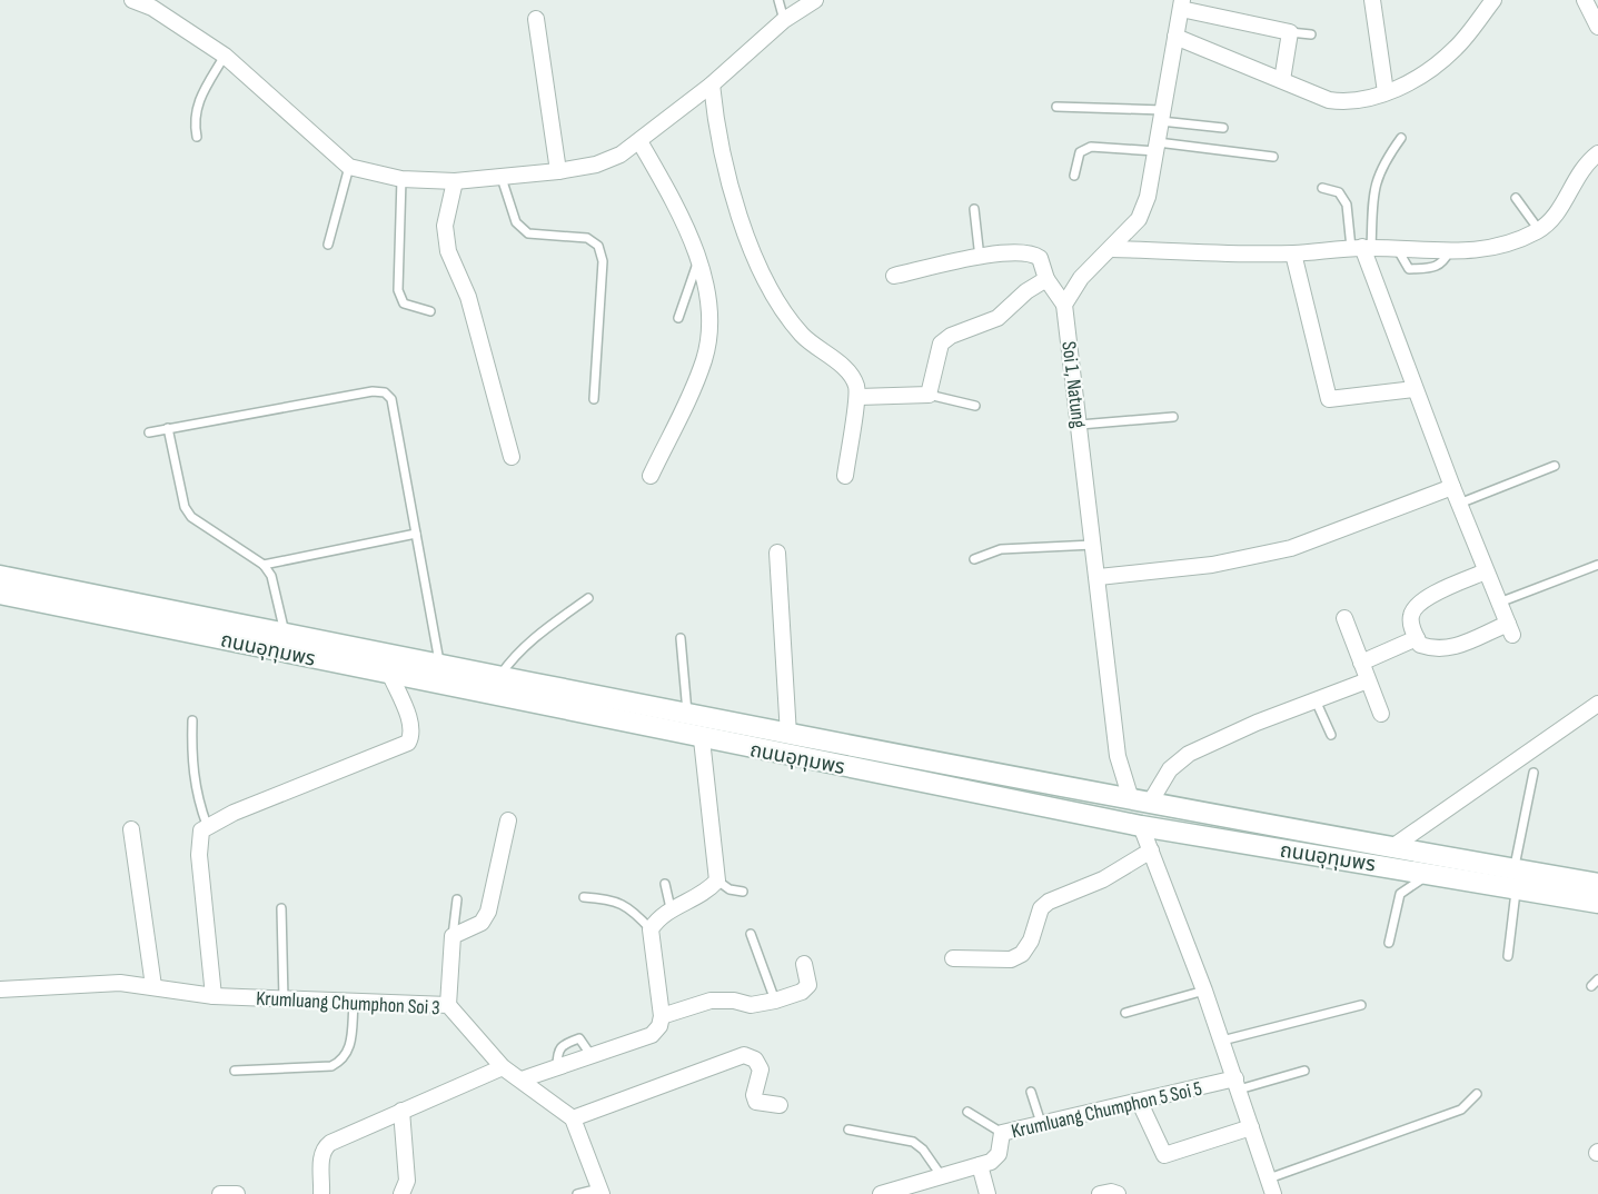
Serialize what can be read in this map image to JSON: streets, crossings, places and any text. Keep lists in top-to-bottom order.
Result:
{
  "streets": {
    "street": [
      "Soi 1, Natung",
      "ถนนอุทุมพร",
      "Krumluang Chumphon Soi 3",
      "Krumluang Chumphon 5 Soi 5"
    ]
  },
  "crossings": [
    ["Soi 1, Natung", "ถนนอุทุมพร"]
  ]
}
